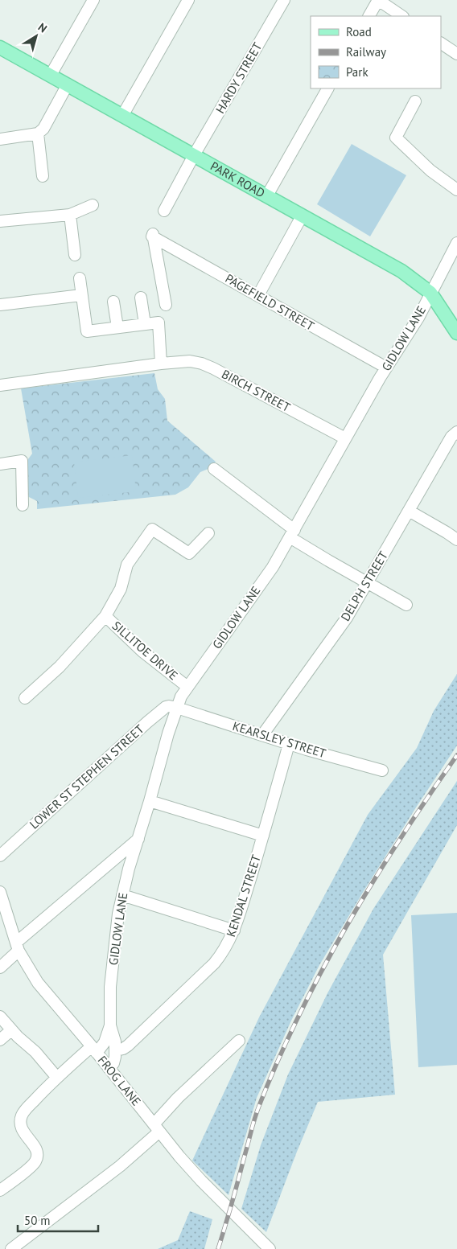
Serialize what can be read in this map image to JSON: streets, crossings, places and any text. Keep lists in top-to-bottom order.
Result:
{
  "streets": {
    "main road": ["PARK ROAD"],
    "street": [
      "HARDY STREET",
      "PAGEFIELD STREET",
      "GIDLOW LANE",
      "BIRCH STREET",
      "DELPH STREET",
      "SILLITOE DRIVE",
      "KEARSLEY STREET",
      "LOWER ST STEPHEN STREET",
      "KENDAL STREET",
      "FROG LANE"
    ]
  },
  "crossings": [
    ["HARDY STREET", "PARK ROAD"],
    ["PARK ROAD", "GIDLOW LANE"],
    ["PAGEFIELD STREET", "GIDLOW LANE"],
    ["GIDLOW LANE", "BIRCH STREET"],
    ["GIDLOW LANE", "SILLITOE DRIVE"],
    ["GIDLOW LANE", "KEARSLEY STREET"],
    ["GIDLOW LANE", "LOWER ST STEPHEN STREET"],
    ["GIDLOW LANE", "KENDAL STREET"],
    ["GIDLOW LANE", "FROG LANE"],
    ["DELPH STREET", "KEARSLEY STREET"],
    ["KEARSLEY STREET", "LOWER ST STEPHEN STREET"],
    ["KEARSLEY STREET", "KENDAL STREET"]
  ],
  "legend": ["Road", "Railway", "Park"],
  "scale_bar": "50 m",
  "north": "top right"
}
